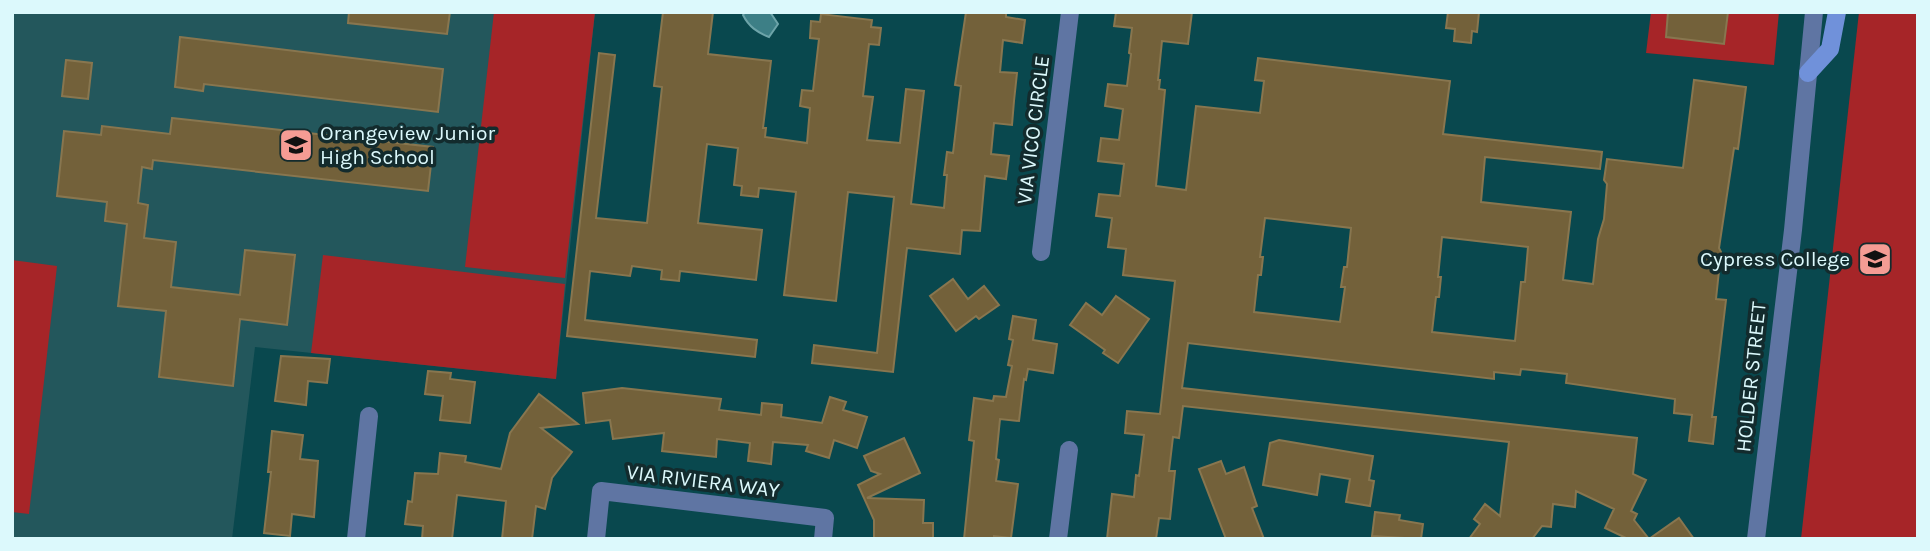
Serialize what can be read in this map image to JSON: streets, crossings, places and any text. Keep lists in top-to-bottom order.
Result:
{
  "streets": {
    "street": ["VIA VICO CIRCLE", "HOLDER STREET", "VIA RIVIERA WAY"]
  },
  "places": {
    "school or university": ["Orangeview Junior High School", "Cypress College"]
  }
}
